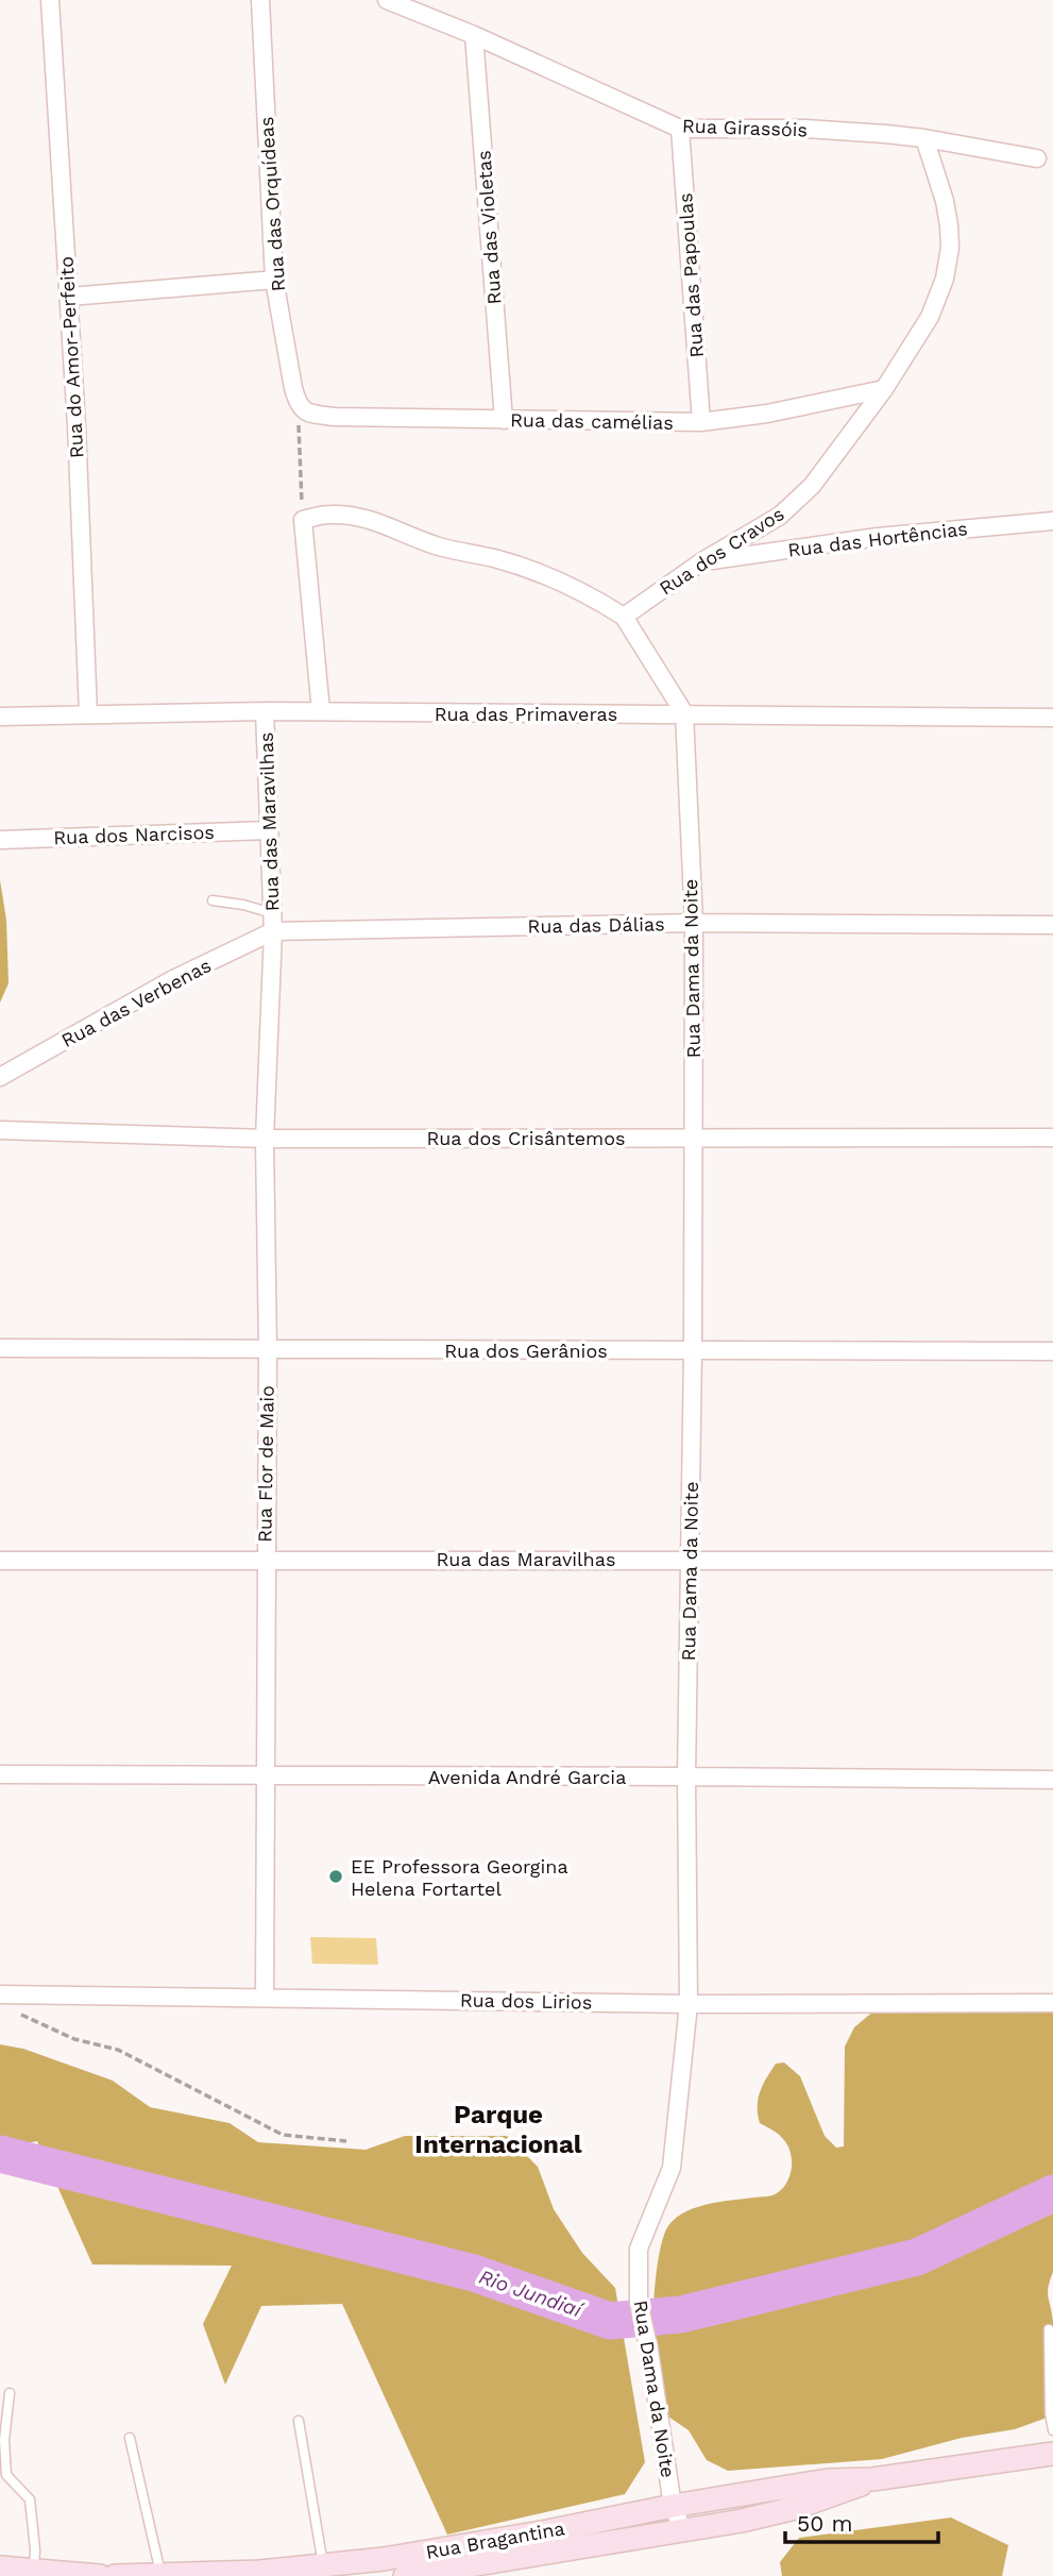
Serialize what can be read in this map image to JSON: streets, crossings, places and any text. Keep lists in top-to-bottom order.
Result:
{
  "streets": {
    "main road": ["Rua Bragantina"],
    "street": [
      "Rua Girassóis",
      "Rua das Orquídeas",
      "Rua das Violetas",
      "Rua das Papoulas",
      "Rua do Amor-Perfeito",
      "Rua das camélias",
      "Rua das Hortências",
      "Rua dos Cravos",
      "Rua das Primaveras",
      "Rua das Maravilhas",
      "Rua dos Narcisos",
      "Rua das Dálias",
      "Rua Dama da Noite",
      "Rua das Verbenas",
      "Rua dos Crisântemos",
      "Rua dos Gerânios",
      "Rua Flor de Maio",
      "Avenida André Garcia",
      "Rua dos Lirios"
    ]
  },
  "crossings": [
    ["Rua Girassóis", "Rua das Violetas"],
    ["Rua Girassóis", "Rua das Papoulas"],
    ["Rua Girassóis", "Rua dos Cravos"],
    ["Rua das Orquídeas", "Rua das camélias"],
    ["Rua das Violetas", "Rua das camélias"],
    ["Rua das Papoulas", "Rua das camélias"],
    ["Rua do Amor-Perfeito", "Rua das Primaveras"],
    ["Rua das camélias", "Rua dos Cravos"],
    ["Rua das Hortências", "Rua dos Cravos"],
    ["Rua dos Cravos", "Rua Dama da Noite"],
    ["Rua das Primaveras", "Rua das Maravilhas"],
    ["Rua das Primaveras", "Rua Dama da Noite"],
    ["Rua das Maravilhas", "Rua dos Narcisos"],
    ["Rua das Maravilhas", "Rua das Dálias"],
    ["Rua das Maravilhas", "Rua Dama da Noite"],
    ["Rua das Maravilhas", "Rua das Verbenas"],
    ["Rua das Maravilhas", "Rua Flor de Maio"],
    ["Rua das Dálias", "Rua Dama da Noite"],
    ["Rua das Dálias", "Rua das Verbenas"],
    ["Rua das Dálias", "Rua Flor de Maio"],
    ["Rua Dama da Noite", "Rua dos Crisântemos"],
    ["Rua Dama da Noite", "Rua dos Gerânios"],
    ["Rua Dama da Noite", "Avenida André Garcia"],
    ["Rua Dama da Noite", "Rua dos Lirios"],
    ["Rua Dama da Noite", "Rua Bragantina"],
    ["Rua das Verbenas", "Rua Flor de Maio"],
    ["Rua dos Crisântemos", "Rua Flor de Maio"],
    ["Rua dos Gerânios", "Rua Flor de Maio"],
    ["Rua Flor de Maio", "Avenida André Garcia"],
    ["Rua Flor de Maio", "Rua dos Lirios"]
  ],
  "districts": ["Parque Internacional"],
  "water": ["Rio Jundiaí"],
  "places": ["EE Professora Georgina Helena Fortartel"],
  "scale_bar": "50 m"
}
